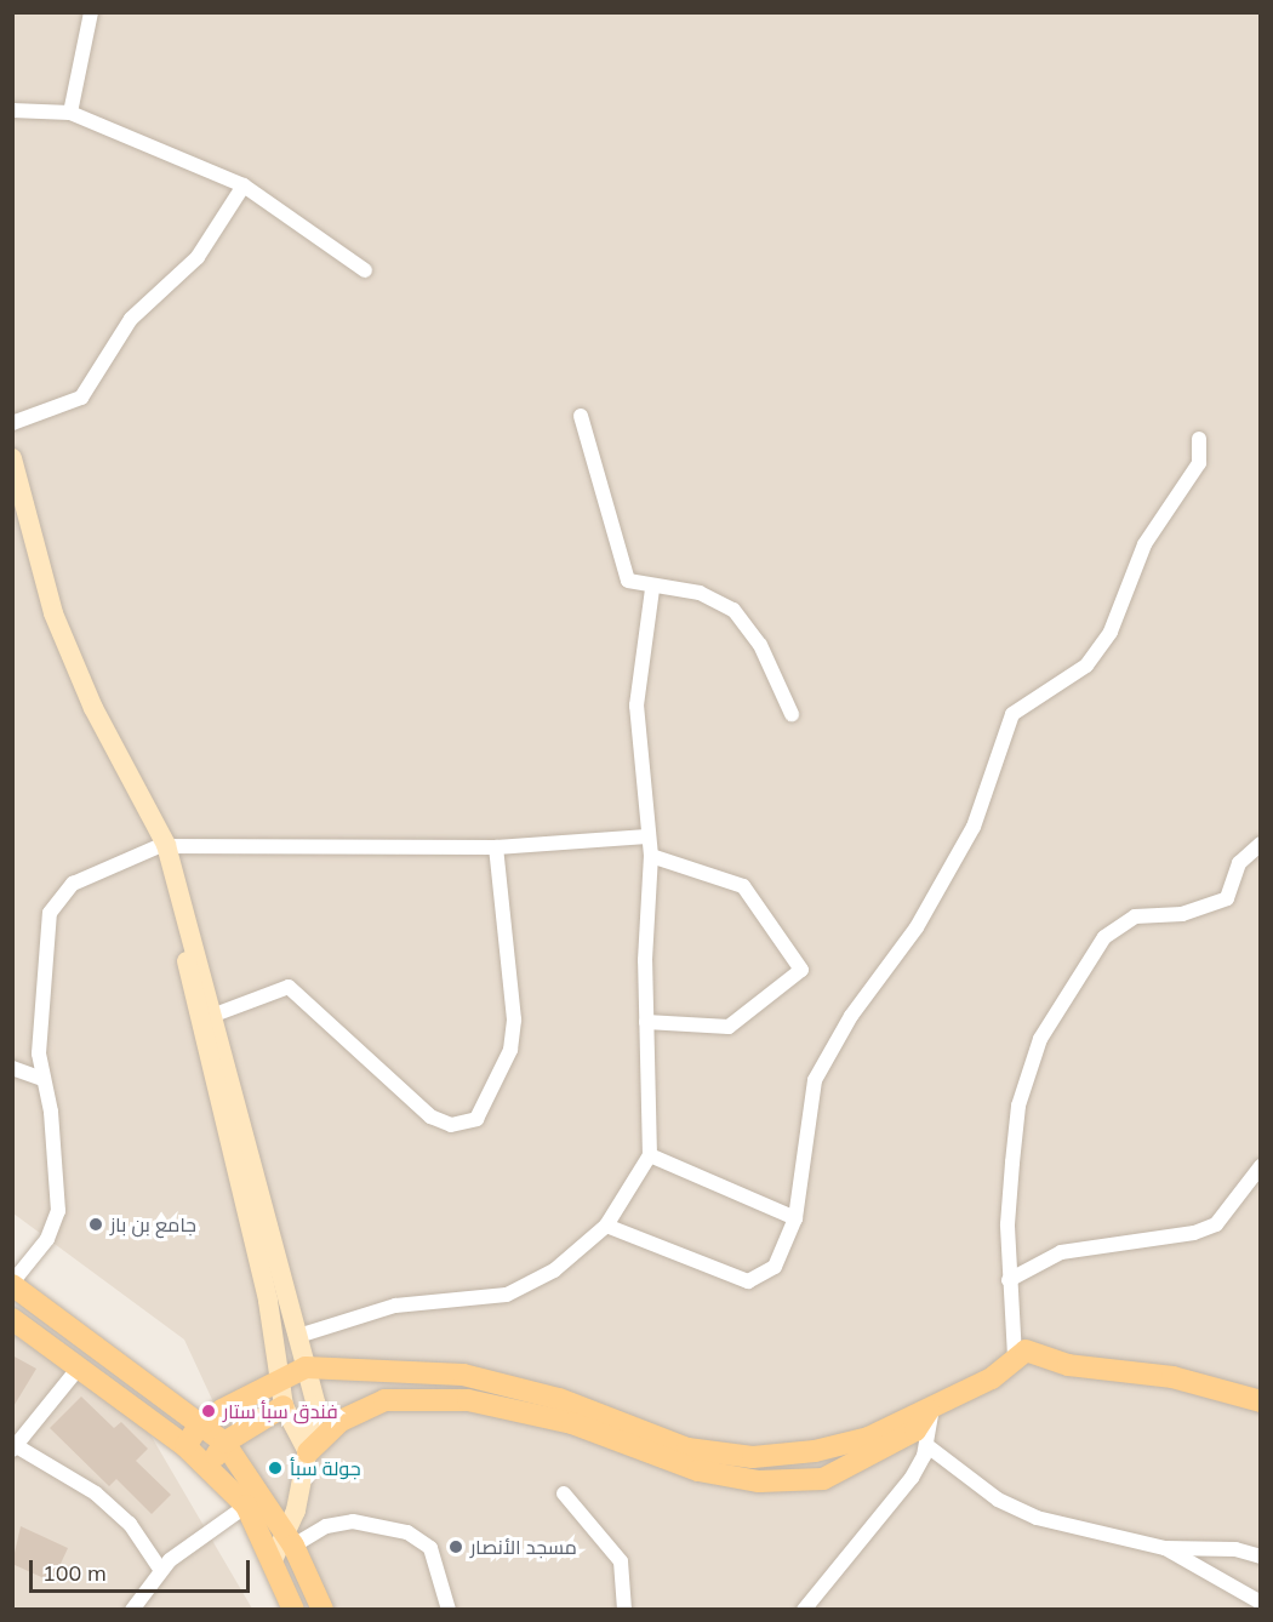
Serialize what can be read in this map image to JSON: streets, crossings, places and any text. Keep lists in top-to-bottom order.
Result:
{
  "places": [
    "جامع بن باز",
    "فندق سبأ ستار",
    "جولة سبأ",
    "مسجد الأنصار"
  ],
  "scale_bar": "100 m"
}
